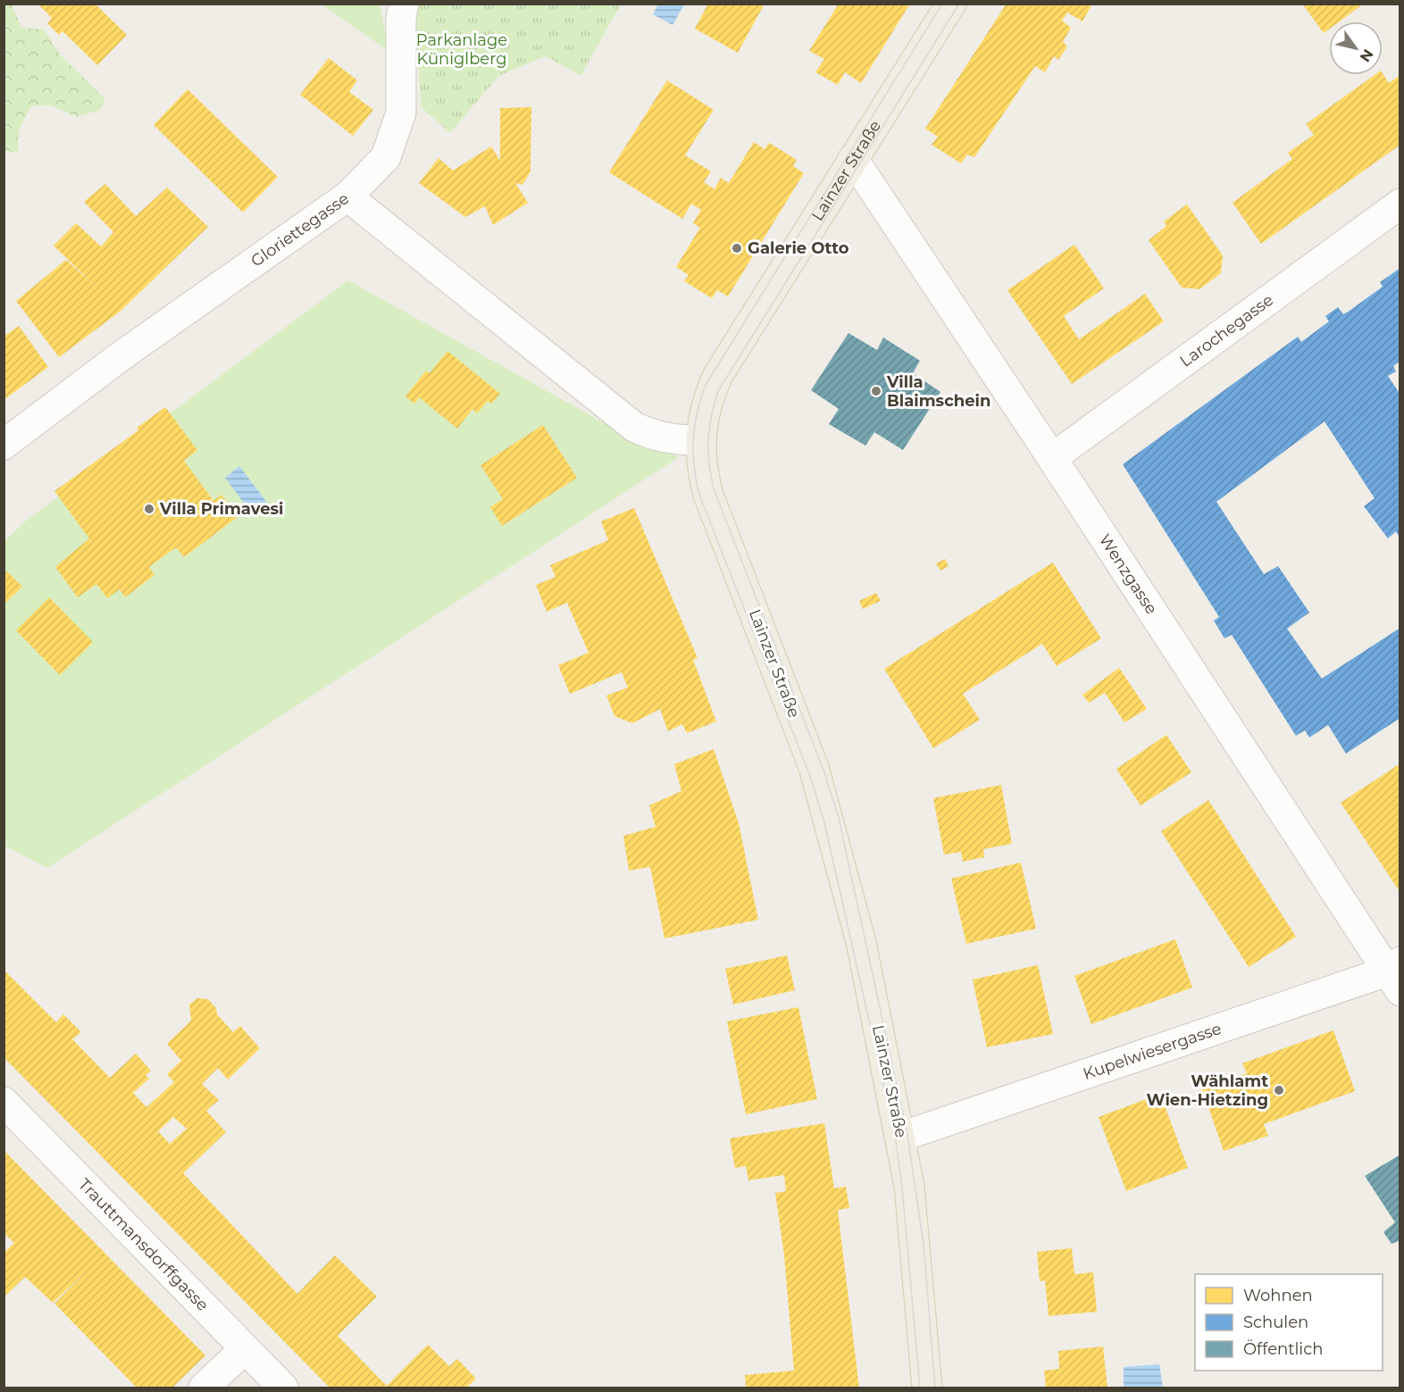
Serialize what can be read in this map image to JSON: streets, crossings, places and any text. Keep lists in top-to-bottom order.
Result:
{
  "streets": {
    "main road": ["Lainzer Straße"],
    "street": [
      "Gloriettegasse",
      "Larochegasse",
      "Wenzgasse",
      "Kupelwiesergasse",
      "Trauttmansdorffgasse"
    ]
  },
  "crossings": [
    ["Lainzer Straße", "Gloriettegasse"],
    ["Lainzer Straße", "Wenzgasse"],
    ["Lainzer Straße", "Kupelwiesergasse"],
    ["Larochegasse", "Wenzgasse"],
    ["Wenzgasse", "Kupelwiesergasse"]
  ],
  "parks": ["Parkanlage Küniglberg"],
  "places": [
    "Galerie Otto",
    "Villa Blaimschein",
    "Villa Primavesi",
    "Wählamt Wien-Hietzing"
  ],
  "legend": ["Wohnen", "Schulen", "Öffentlich"],
  "north": "bottom right"
}
